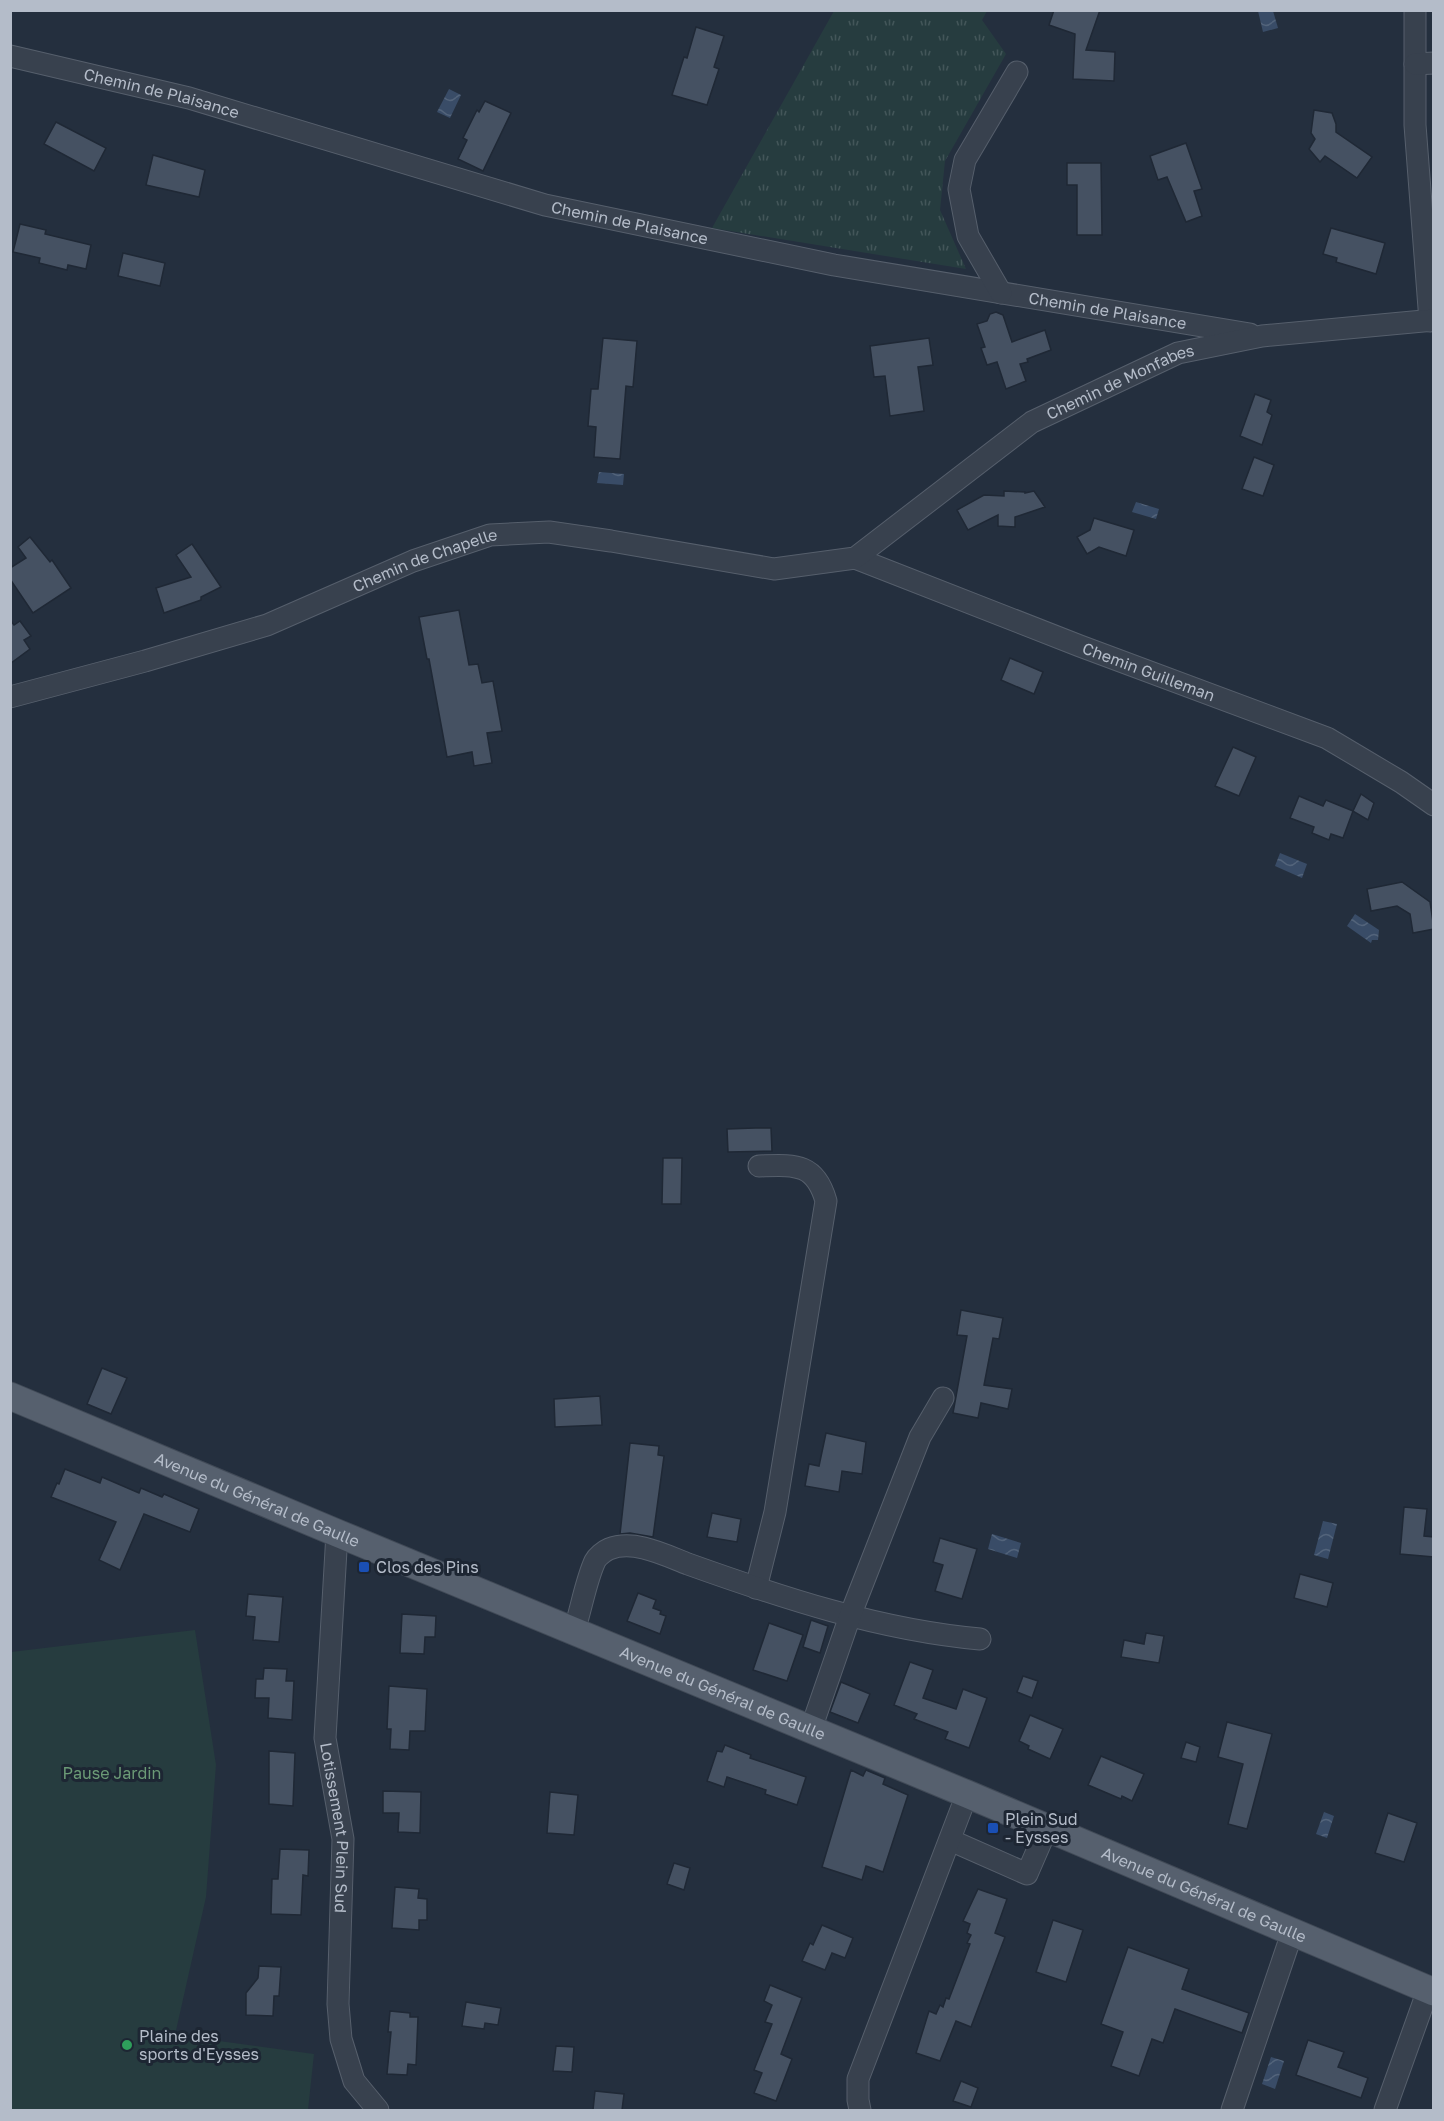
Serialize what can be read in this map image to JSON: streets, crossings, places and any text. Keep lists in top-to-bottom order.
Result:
{
  "streets": {
    "main road": ["Avenue du Général de Gaulle"],
    "street": [
      "Chemin de Plaisance",
      "Chemin de Monfabes",
      "Chemin de Chapelle",
      "Chemin Guilleman",
      "Lotissement Plein Sud"
    ]
  },
  "crossings": [
    ["Chemin de Plaisance", "Chemin de Monfabes"],
    ["Chemin de Monfabes", "Chemin de Chapelle"],
    ["Chemin de Monfabes", "Chemin Guilleman"],
    ["Chemin de Chapelle", "Chemin Guilleman"],
    ["Avenue du Général de Gaulle", "Lotissement Plein Sud"]
  ],
  "parks": ["Pause Jardin"],
  "places": {
    "transit": ["Clos des Pins", "Plein Sud - Eysses"],
    "other": ["Plaine des sports d'Eysses"]
  }
}
